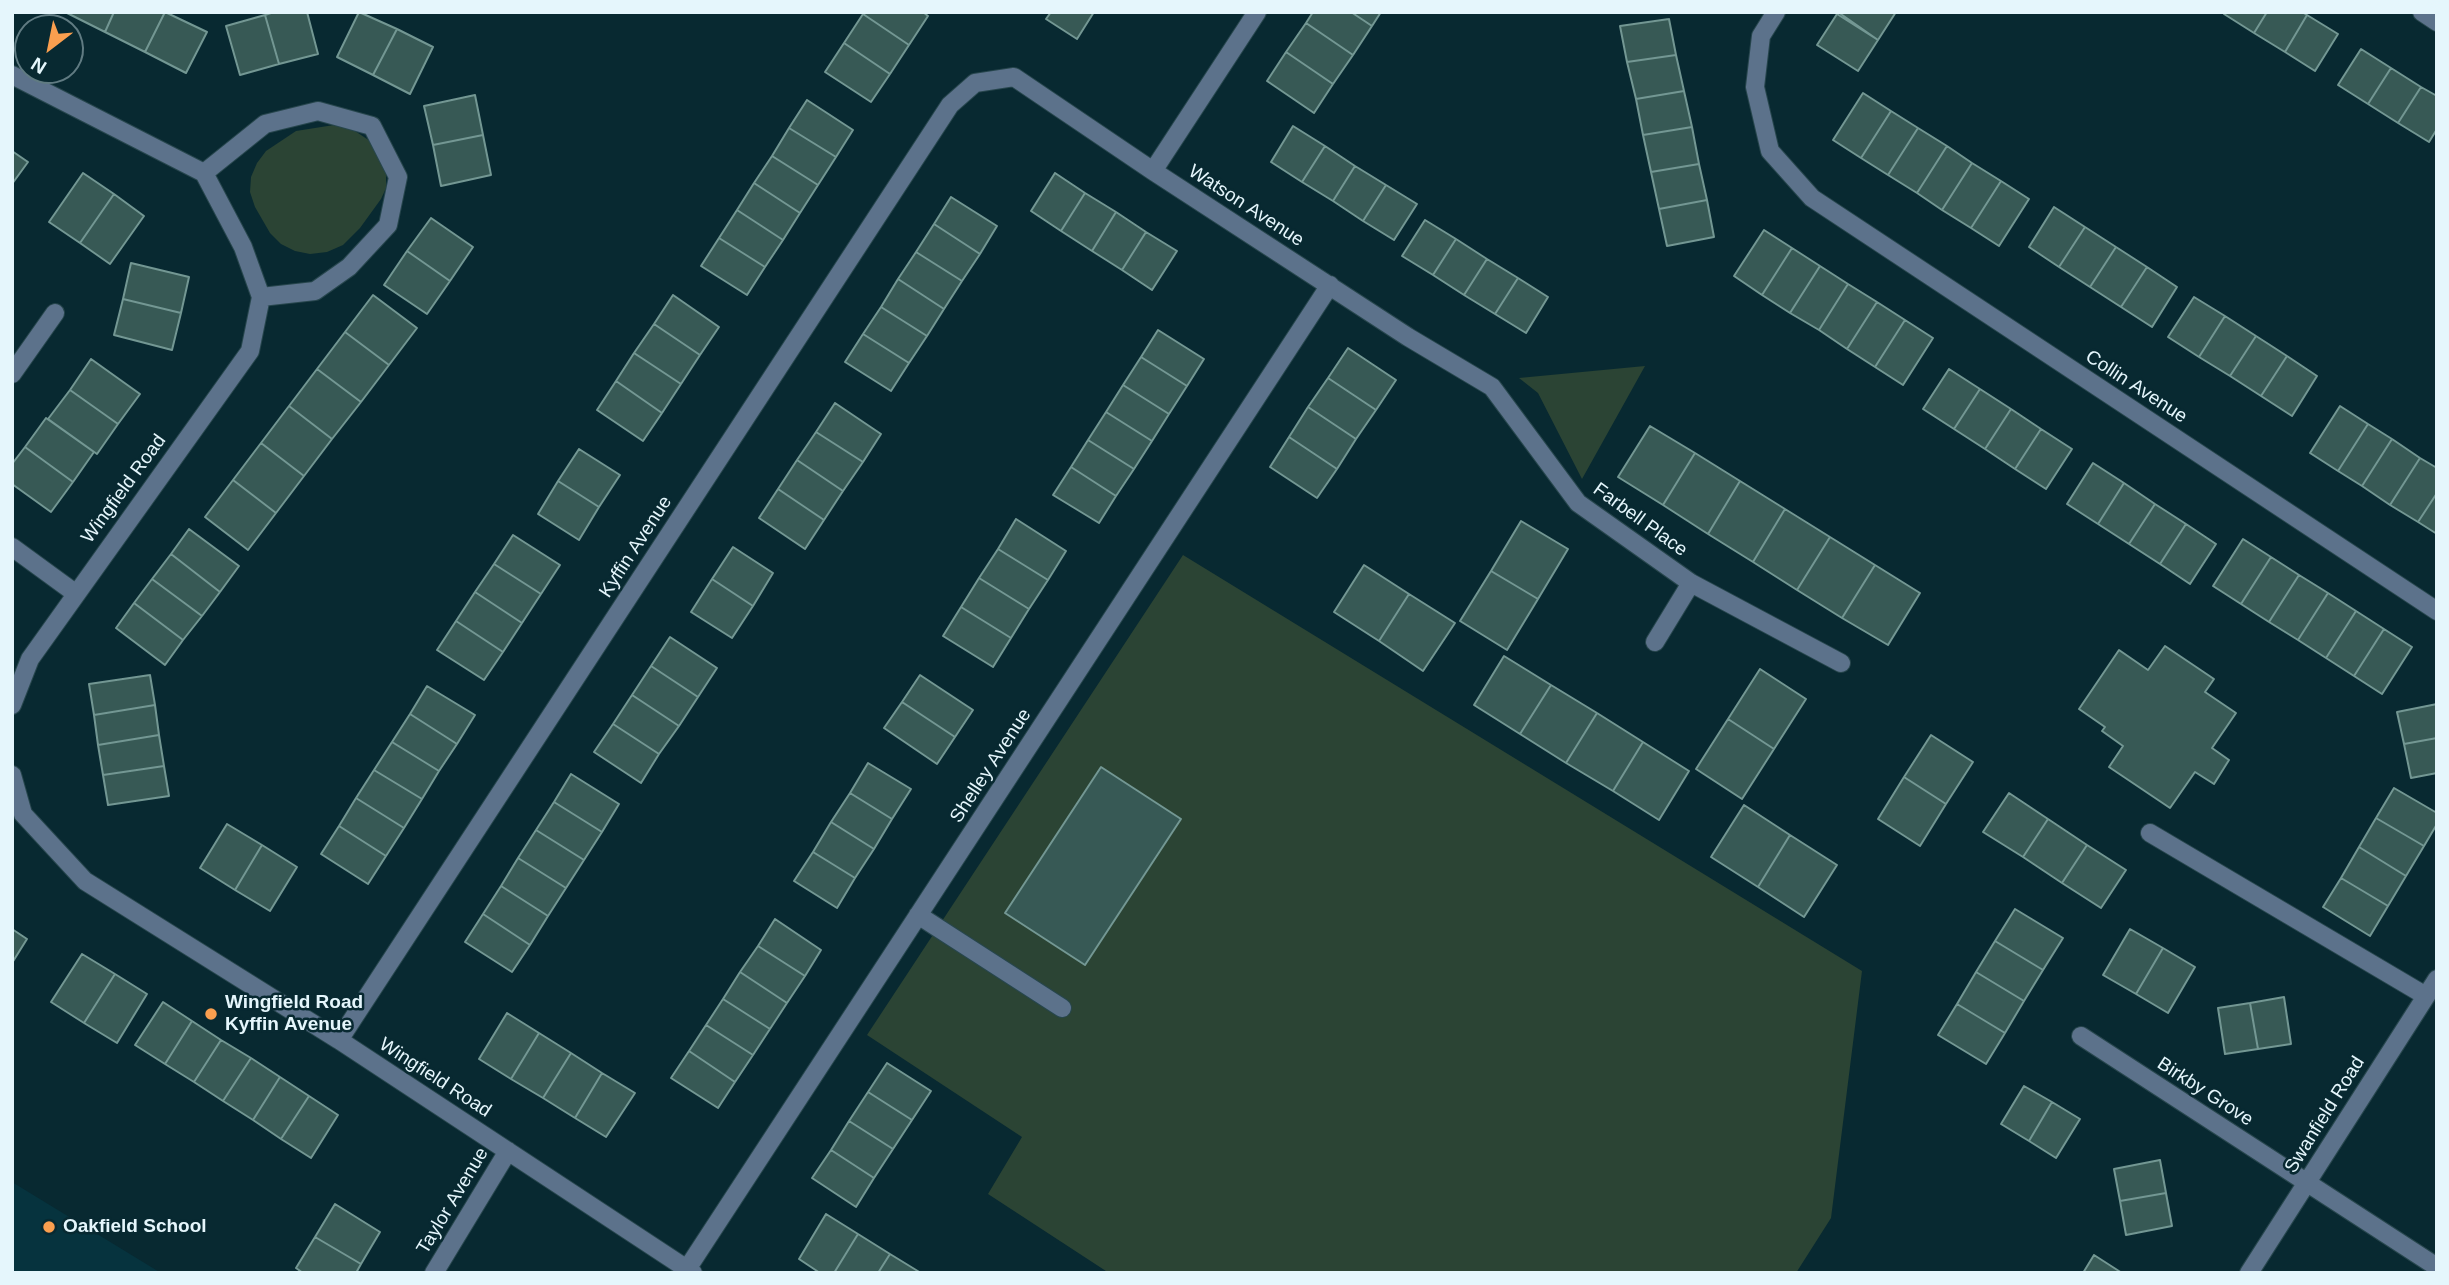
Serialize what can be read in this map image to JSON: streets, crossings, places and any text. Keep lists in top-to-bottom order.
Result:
{
  "streets": {
    "street": [
      "Watson Avenue",
      "Collin Avenue",
      "Wingfield Road",
      "Farbell Place",
      "Kyffin Avenue",
      "Shelley Avenue",
      "Birkby Grove",
      "Swanfield Road",
      "Taylor Avenue"
    ]
  },
  "crossings": [
    ["Watson Avenue", "Farbell Place"],
    ["Watson Avenue", "Kyffin Avenue"],
    ["Watson Avenue", "Shelley Avenue"],
    ["Wingfield Road", "Kyffin Avenue"],
    ["Wingfield Road", "Shelley Avenue"],
    ["Wingfield Road", "Taylor Avenue"],
    ["Birkby Grove", "Swanfield Road"]
  ],
  "places": ["Wingfield Road Kyffin Avenue", "Oakfield School"],
  "north": "bottom left"
}
